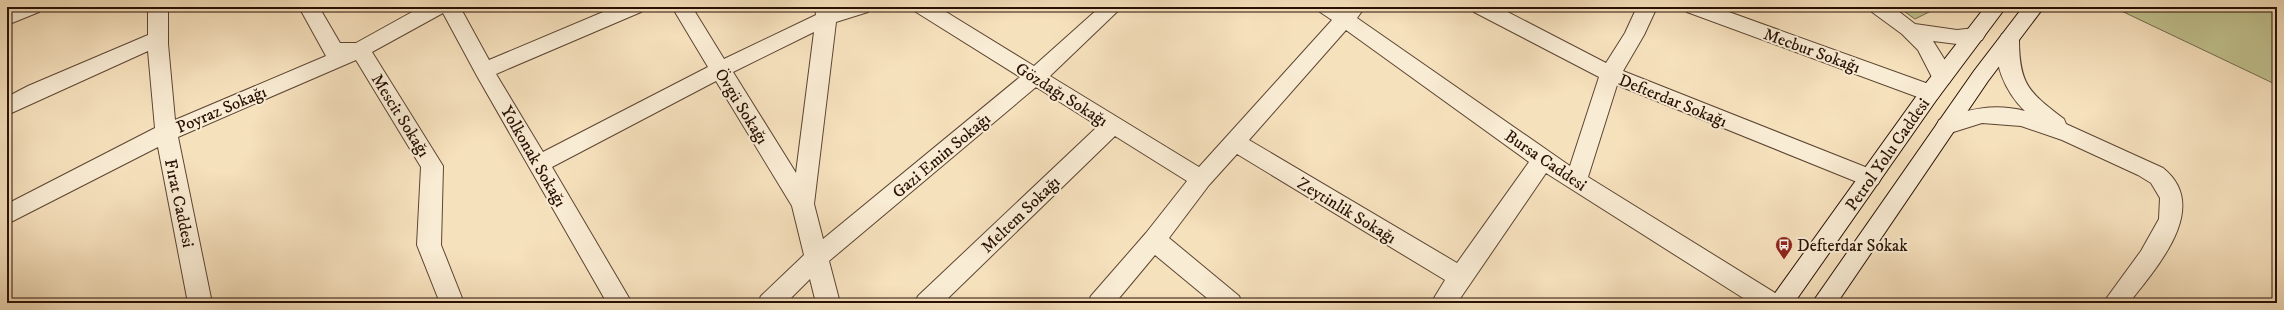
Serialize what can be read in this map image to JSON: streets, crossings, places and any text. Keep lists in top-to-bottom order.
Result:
{
  "streets": {
    "street": [
      "Mecbur Sokağı",
      "Gözdağı Sokağı",
      "Defterdar Sokağı",
      "Övgü Sokağı",
      "Poyraz Sokağı",
      "Mescit Sokağı",
      "Petrol Yolu Caddesi",
      "Gazi Emin Sokağı",
      "Yolkonak Sokağı",
      "Bursa Caddesi",
      "Fırat Caddesi",
      "Zeytinlik Sokağı",
      "Meltem Sokağı"
    ]
  },
  "crossings": [
    ["Mecbur Sokağı", "Petrol Yolu Caddesi"],
    ["Gözdağı Sokağı", "Gazi Emin Sokağı"],
    ["Gözdağı Sokağı", "Meltem Sokağı"],
    ["Defterdar Sokağı", "Petrol Yolu Caddesi"],
    ["Poyraz Sokağı", "Mescit Sokağı"],
    ["Poyraz Sokağı", "Fırat Caddesi"]
  ],
  "places": {
    "bus stop": ["Defterdar Sokak"]
  }
}
